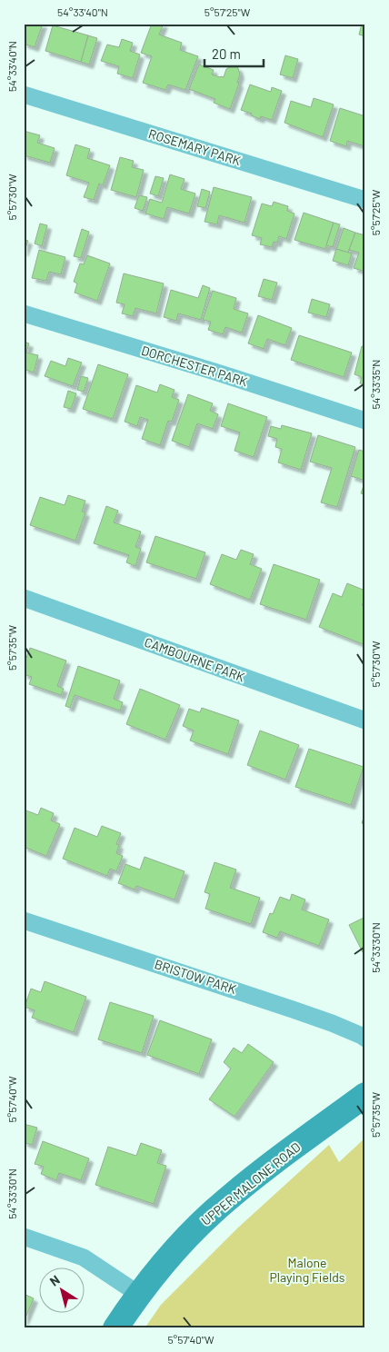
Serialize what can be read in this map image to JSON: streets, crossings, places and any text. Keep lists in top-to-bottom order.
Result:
{
  "streets": {
    "main road": ["UPPER MALONE ROAD"],
    "street": [
      "ROSEMARY PARK",
      "DORCHESTER PARK",
      "CAMBOURNE PARK",
      "BRISTOW PARK"
    ]
  },
  "parks": ["Malone Playing Fields"],
  "scale_bar": "20 m",
  "north": "top left",
  "coordinates": [
    "54°33'40\"N",
    "5°57'25\"W",
    "5°57'30\"W",
    "54°33'35\"N",
    "5°57'35\"W",
    "54°33'30\"N",
    "5°57'40\"W"
  ]
}
